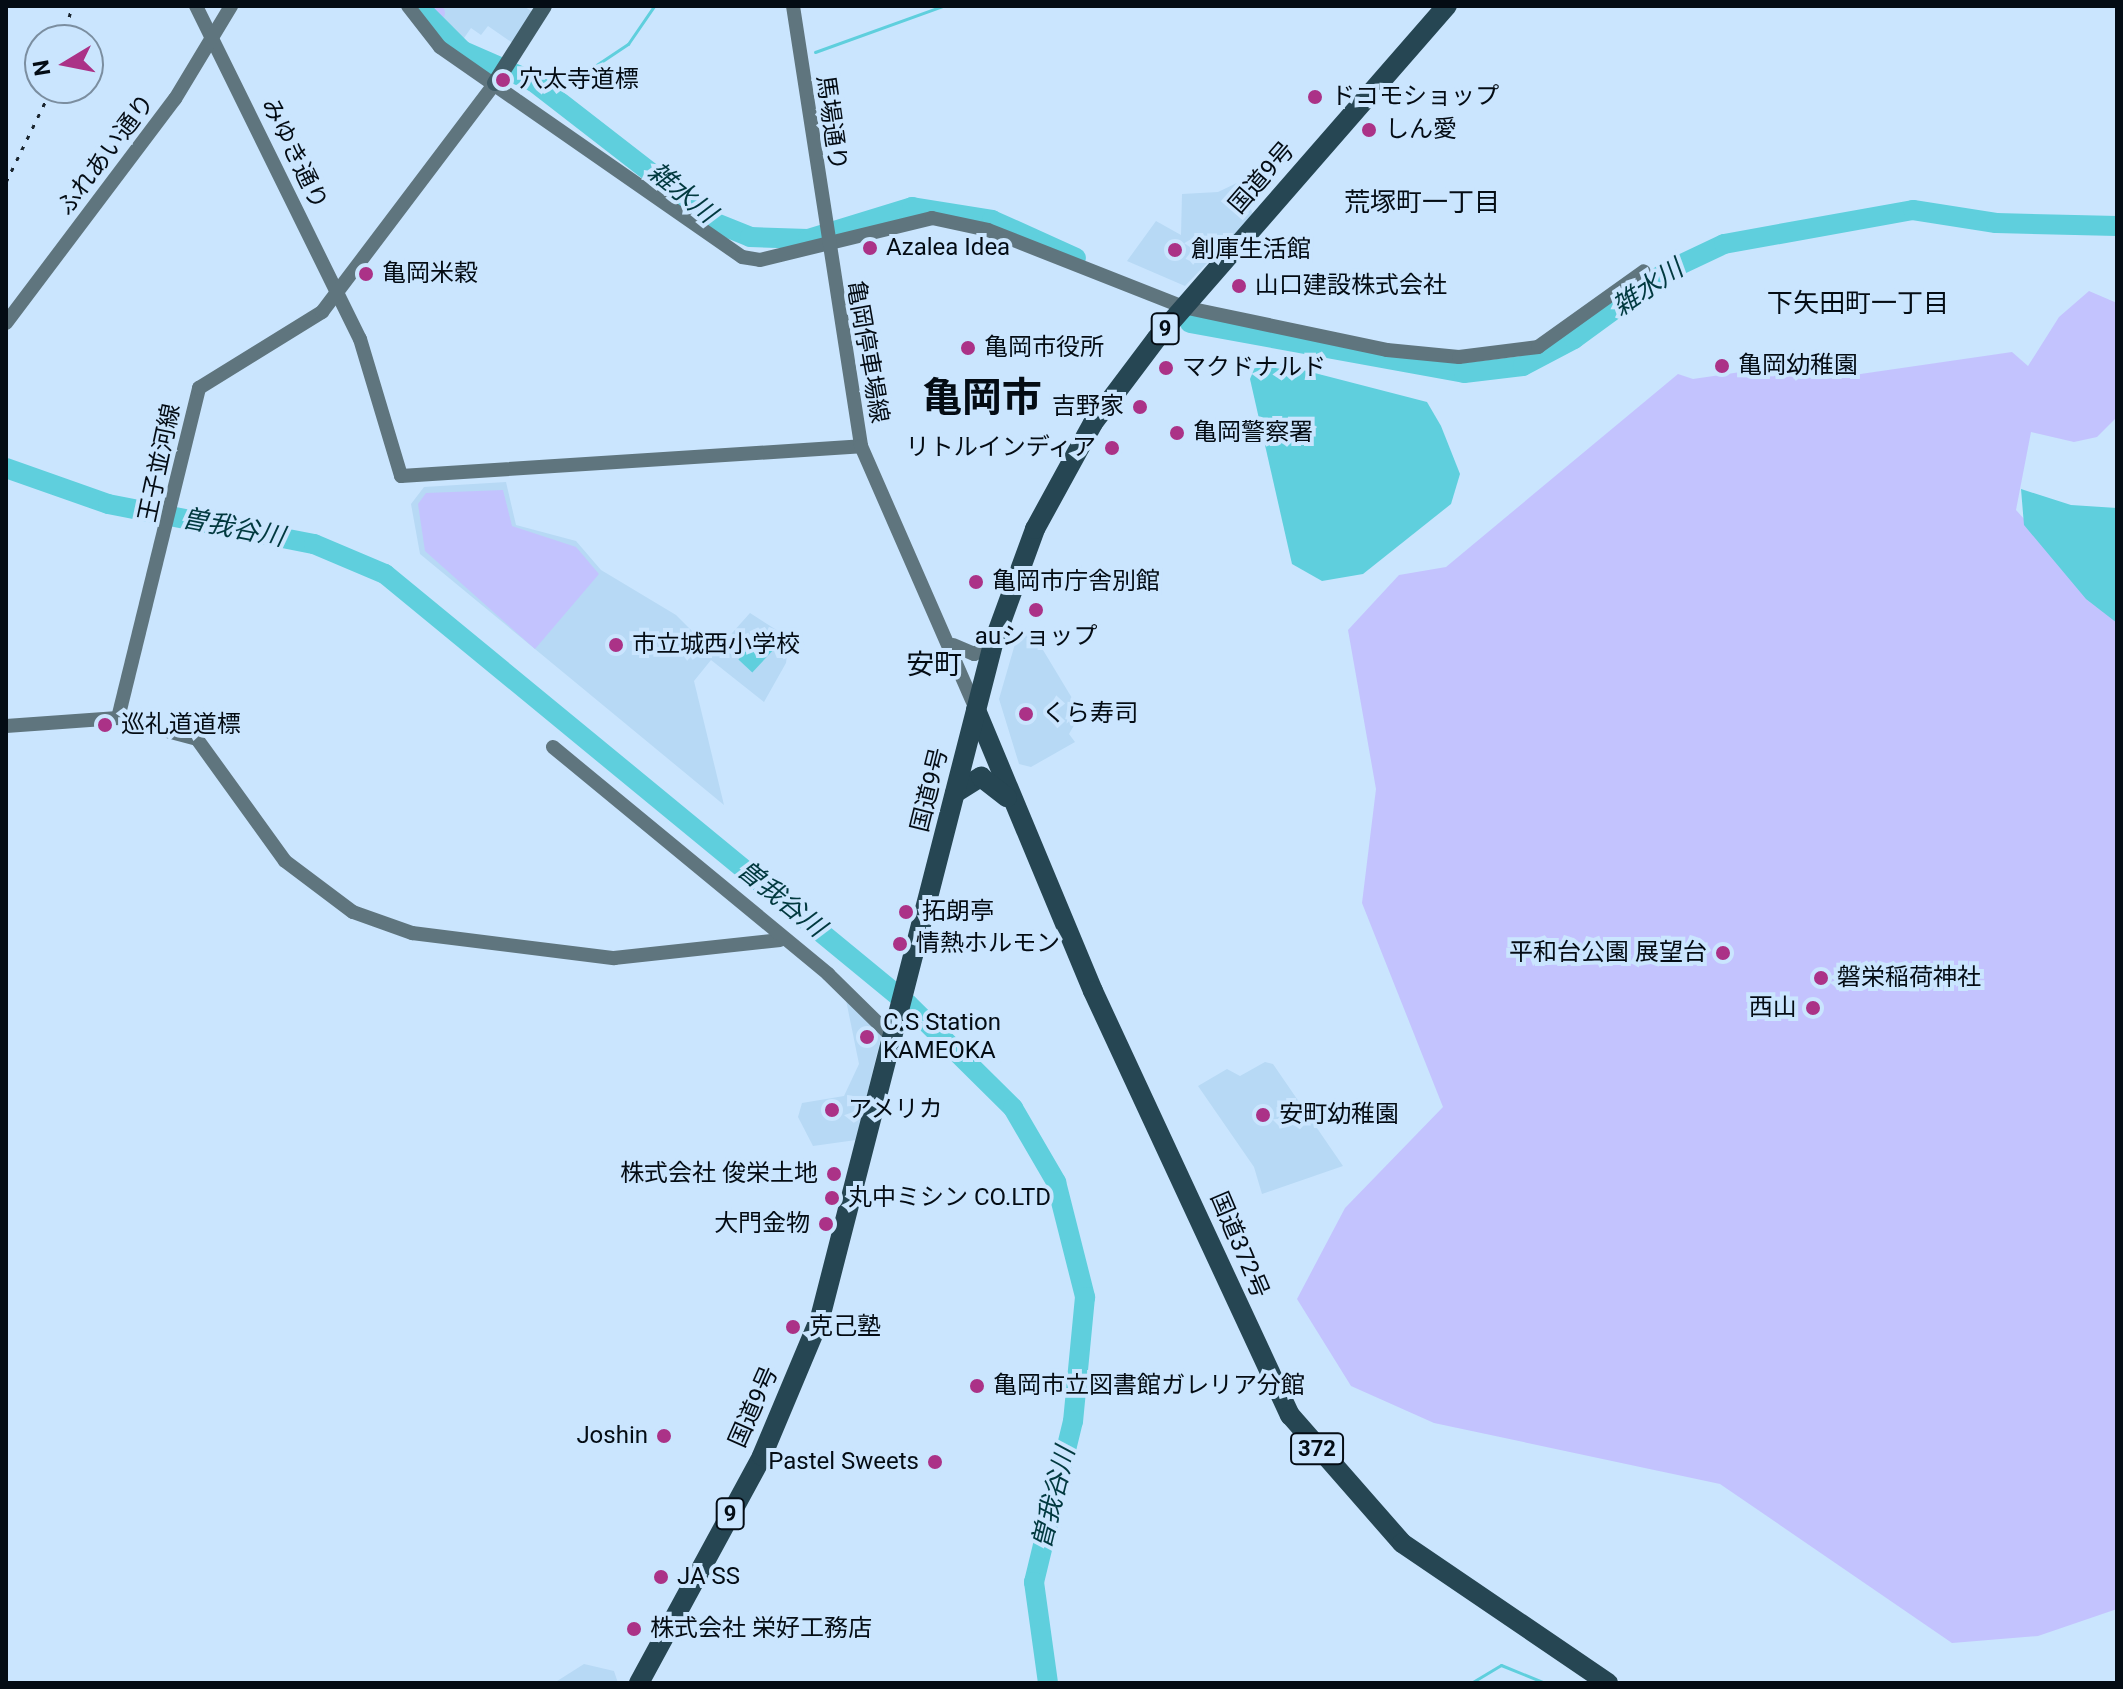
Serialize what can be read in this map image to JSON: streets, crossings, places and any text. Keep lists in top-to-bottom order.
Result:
{
  "streets": {
    "highway": [
      "国道9号",
      "9",
      "国道372号",
      "372"
    ],
    "street": [
      "馬場通り",
      "みゆき通り",
      "ふれあい通り",
      "亀岡停車場線",
      "王子並河線"
    ]
  },
  "crossings": [
    ["馬場通り", "亀岡停車場線"],
    ["みゆき通り", "ふれあい通り"],
    ["みゆき通り", "亀岡停車場線"],
    ["みゆき通り", "王子並河線"],
    ["国道9号", "亀岡停車場線"],
    ["国道9号", "国道372号"],
    ["亀岡停車場線", "国道372号"]
  ],
  "districts": [
    "荒塚町一丁目",
    "下矢田町一丁目",
    "亀岡市",
    "安町"
  ],
  "water": ["雑水川", "曽我谷川"],
  "places": [
    "穴太寺道標",
    "ドコモショップ",
    "しん愛",
    "Azalea Idea",
    "創庫生活館",
    "亀岡米穀",
    "山口建設株式会社",
    "亀岡市役所",
    "亀岡幼稚園",
    "マクドナルド",
    "吉野家",
    "亀岡警察署",
    "リトルインディア",
    "亀岡市庁舎別館",
    "auショップ",
    "市立城西小学校",
    "くら寿司",
    "巡礼道道標",
    "拓朗亭",
    "情熱ホルモン",
    "平和台公園 展望台",
    "磐栄稲荷神社",
    "西山",
    "C.S Station KAMEOKA",
    "アメリカ",
    "安町幼稚園",
    "株式会社 俊栄土地",
    "丸中ミシン CO.LTD",
    "大門金物",
    "克己塾",
    "亀岡市立図書館ガレリア分館",
    "Joshin",
    "Pastel Sweets",
    "JA SS",
    "株式会社 栄好工務店"
  ],
  "north": "left"
}
